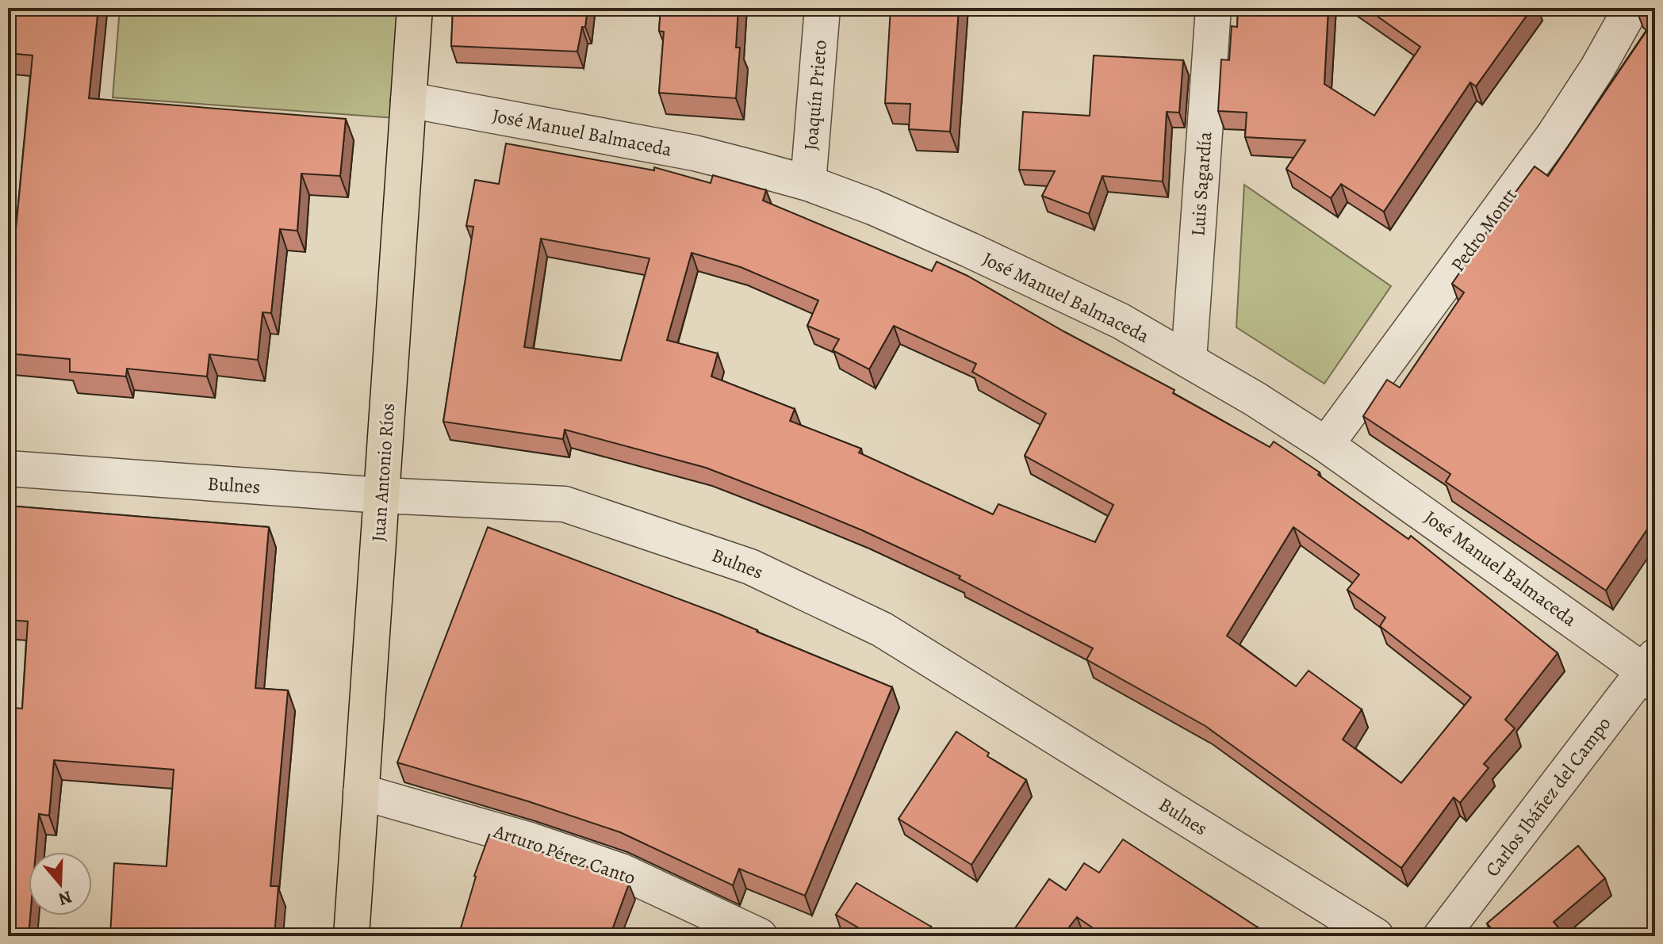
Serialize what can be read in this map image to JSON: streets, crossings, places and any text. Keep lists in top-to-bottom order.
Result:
{
  "streets": {
    "main road": ["Juan Antonio Ríos"],
    "street": [
      "Joaquín Prieto",
      "José Manuel Balmaceda",
      "Luis Sagardía",
      "Pedro Montt",
      "Bulnes",
      "Carlos Ibáñez del Campo",
      "Arturo Pérez Canto"
    ]
  },
  "crossings": [
    ["Joaquín Prieto", "José Manuel Balmaceda"],
    ["José Manuel Balmaceda", "Luis Sagardía"],
    ["José Manuel Balmaceda", "Pedro Montt"],
    ["José Manuel Balmaceda", "Juan Antonio Ríos"],
    ["José Manuel Balmaceda", "Carlos Ibáñez del Campo"],
    ["Juan Antonio Ríos", "Bulnes"],
    ["Juan Antonio Ríos", "Arturo Pérez Canto"]
  ],
  "north": "bottom"
}
